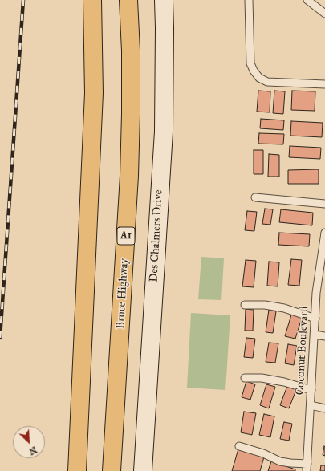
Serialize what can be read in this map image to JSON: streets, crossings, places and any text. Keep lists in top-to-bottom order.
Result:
{
  "streets": {
    "highway": ["A1", "Bruce Highway"],
    "main road": ["Des Chalmers Drive"],
    "lane": ["Coconut Boulevard"]
  },
  "north": "bottom right"
}
